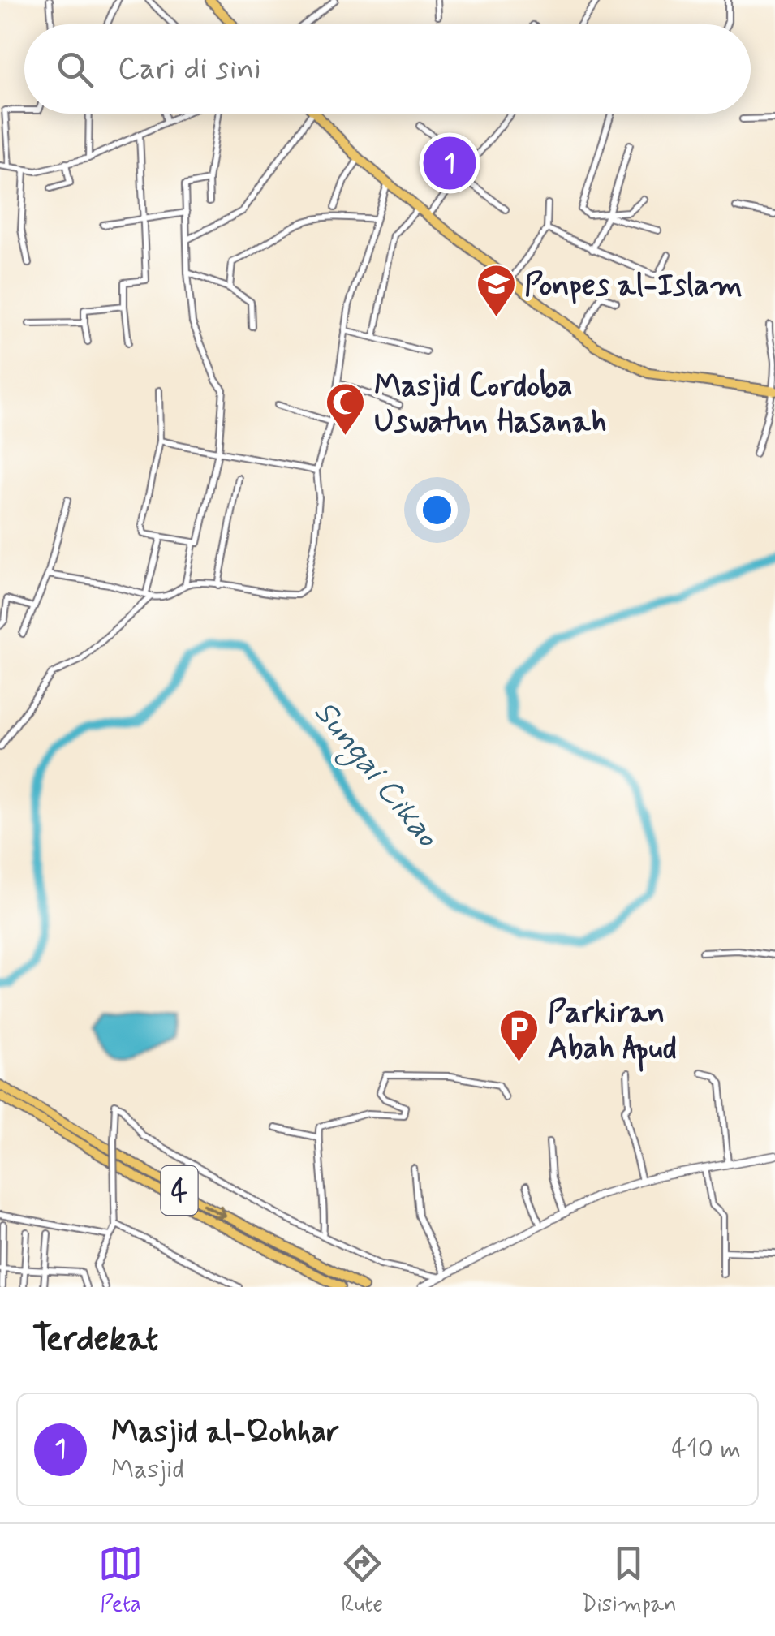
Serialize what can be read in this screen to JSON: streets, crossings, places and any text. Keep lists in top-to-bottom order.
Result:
{
  "streets": {
    "highway": ["4"]
  },
  "water": ["Sungai Cikao"],
  "places": {
    "school or university": ["Ponpes al-Islam"],
    "mosque": ["Masjid Cordoba Uswatun Hasanah"],
    "parking": ["Parkiran Abah Apud"]
  },
  "page": {
    "search": "Cari di sini",
    "pins": "1",
    "heading": "Terdekat",
    "list": [
      {
        "mark": "1",
        "name": "Masjid al-Qohhar",
        "note": "Masjid",
        "value": "410 m"
      }
    ],
    "nav": ["Peta", "Rute", "Disimpan"]
  }
}
